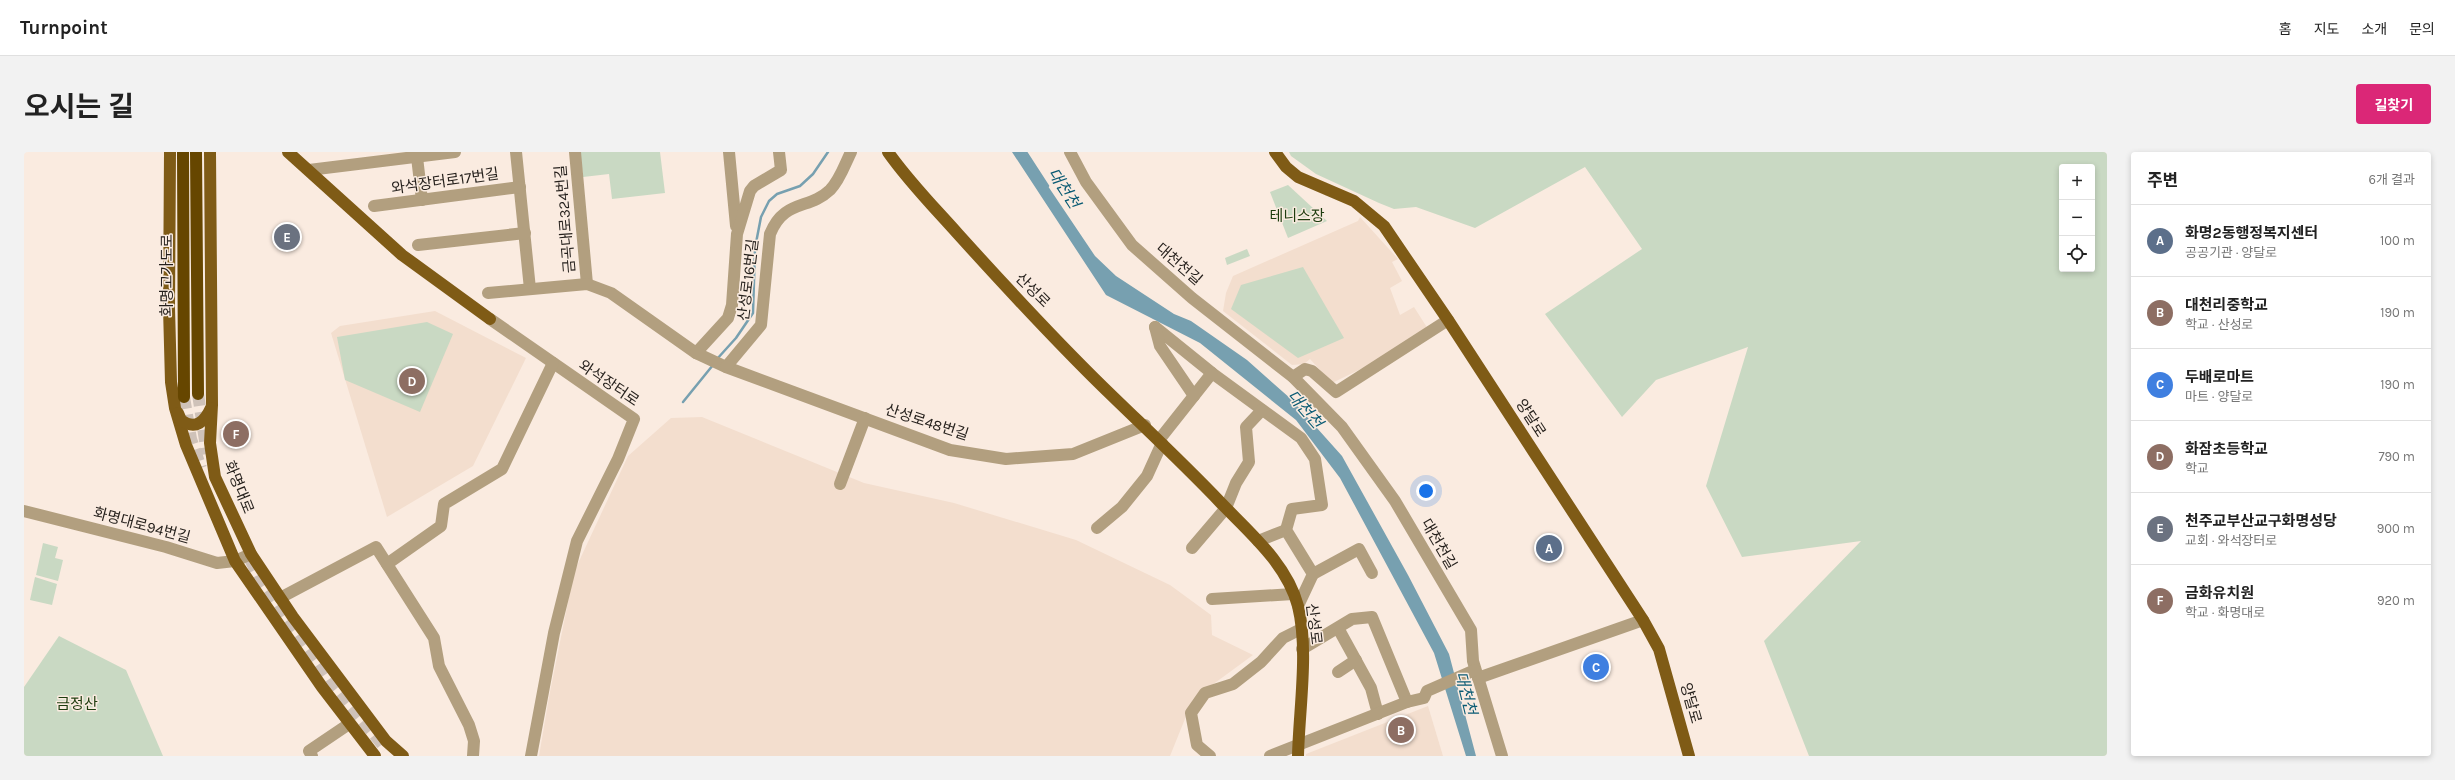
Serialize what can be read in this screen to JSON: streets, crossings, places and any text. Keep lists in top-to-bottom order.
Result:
{
  "streets": {
    "highway": ["화명고가도로"],
    "main road": [
      "산성로",
      "와석장터로",
      "양달로",
      "화명대로"
    ],
    "street": [
      "와석장터로17번길",
      "금곡대로324번길",
      "대천천길",
      "산성로16번길",
      "산성로48번길",
      "화명대로94번길"
    ]
  },
  "crossings": [
    ["금곡대로324번길", "산성로48번길"],
    ["산성로16번길", "산성로48번길"],
    ["산성로", "산성로48번길"],
    ["화명대로", "화명대로94번길"]
  ],
  "water": ["대천천"],
  "parks": ["테니스장", "금정산"],
  "page": {
    "header": "Turnpoint",
    "nav": [
      "홈",
      "지도",
      "소개",
      "문의"
    ],
    "title": "오시는 길",
    "buttons": "길찾기",
    "heading": ["주변", "6개 결과"],
    "map_buttons": ["+", "−"],
    "list": [
      {
        "mark": "A",
        "name": "화명2동행정복지센터",
        "note": "공공기관 · 양달로",
        "value": "100 m"
      },
      {
        "mark": "B",
        "name": "대천리중학교",
        "note": "학교 · 산성로",
        "value": "190 m"
      },
      {
        "mark": "C",
        "name": "두배로마트",
        "note": "마트 · 양달로",
        "value": "190 m"
      },
      {
        "mark": "D",
        "name": "화잠초등학교",
        "note": "학교",
        "value": "790 m"
      },
      {
        "mark": "E",
        "name": "천주교부산교구화명성당",
        "note": "교회 · 와석장터로",
        "value": "900 m"
      },
      {
        "mark": "F",
        "name": "금화유치원",
        "note": "학교 · 화명대로",
        "value": "920 m"
      }
    ],
    "pins": [
      "E",
      "D",
      "F",
      "A",
      "C",
      "B"
    ]
  }
}
